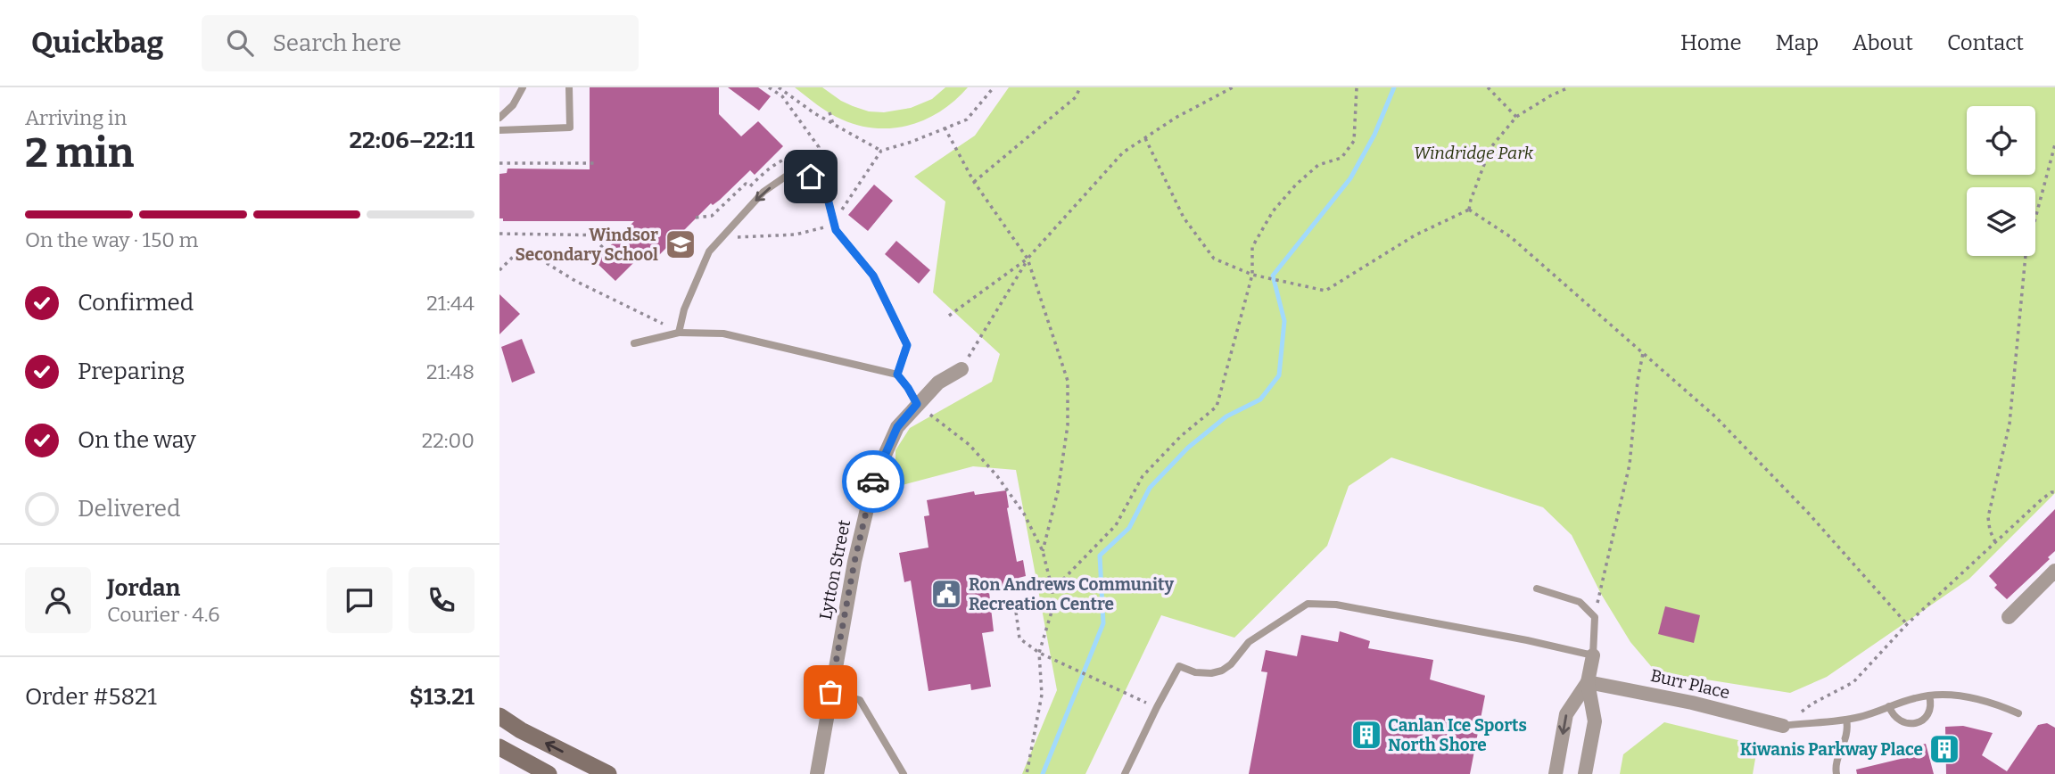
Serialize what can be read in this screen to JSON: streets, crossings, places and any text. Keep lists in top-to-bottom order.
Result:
{
  "streets": {
    "street": ["Lytton Street", "Burr Place"]
  },
  "parks": ["Windridge Park"],
  "places": {
    "school or university": ["Windsor Secondary School"],
    "public building": ["Ron Andrews Community Recreation Centre"],
    "building": ["Canlan Ice Sports North Shore", "Kiwanis Parkway Place"]
  },
  "page": {
    "header": "Quickbag",
    "search": "Search here",
    "nav": [
      "Home",
      "Map",
      "About",
      "Contact"
    ],
    "heading": ["2 min", "Arriving in", "22:06–22:11"],
    "panel": [
      "Jordan",
      "Courier · 4.6",
      "Order #5821",
      "$13.21"
    ],
    "bar": "On the way · 150 m",
    "list": [
      ["Confirmed", "21:44"],
      ["Preparing", "21:48"],
      ["On the way", "22:00"],
      "Delivered"
    ]
  }
}
